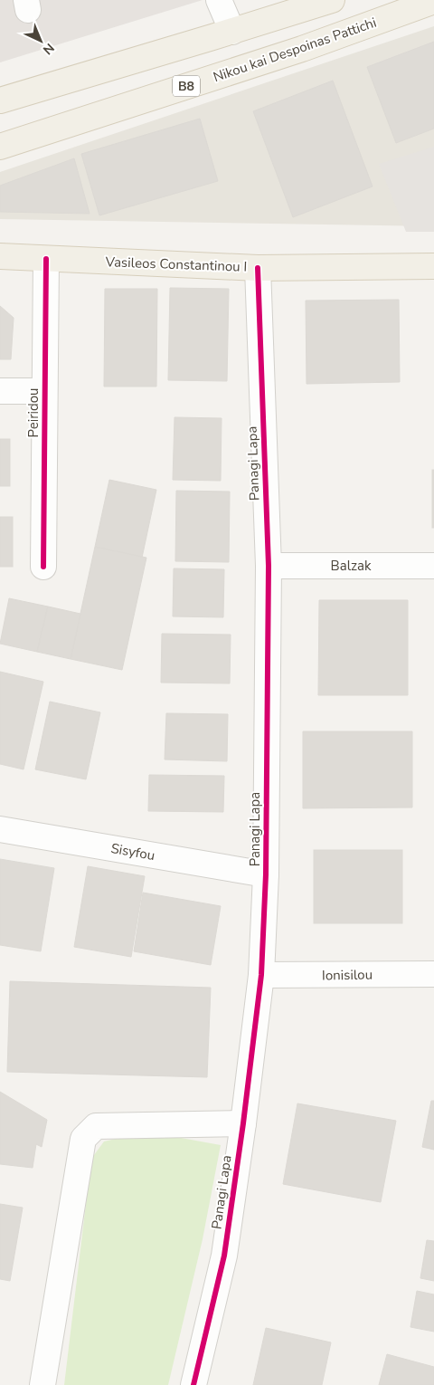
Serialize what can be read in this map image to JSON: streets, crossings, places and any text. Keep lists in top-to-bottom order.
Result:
{
  "streets": {
    "main road": ["Nikou kai Despoinas Pattichi", "B8", "Vasileos Constantinou I"],
    "street": [
      "Peiridou",
      "Panagi Lapa",
      "Balzak",
      "Sisyfou",
      "Ionisilou"
    ]
  },
  "crossings": [
    ["Vasileos Constantinou I", "Peiridou"],
    ["Vasileos Constantinou I", "Panagi Lapa"],
    ["Panagi Lapa", "Balzak"],
    ["Panagi Lapa", "Sisyfou"],
    ["Panagi Lapa", "Ionisilou"]
  ],
  "north": "bottom right"
}
